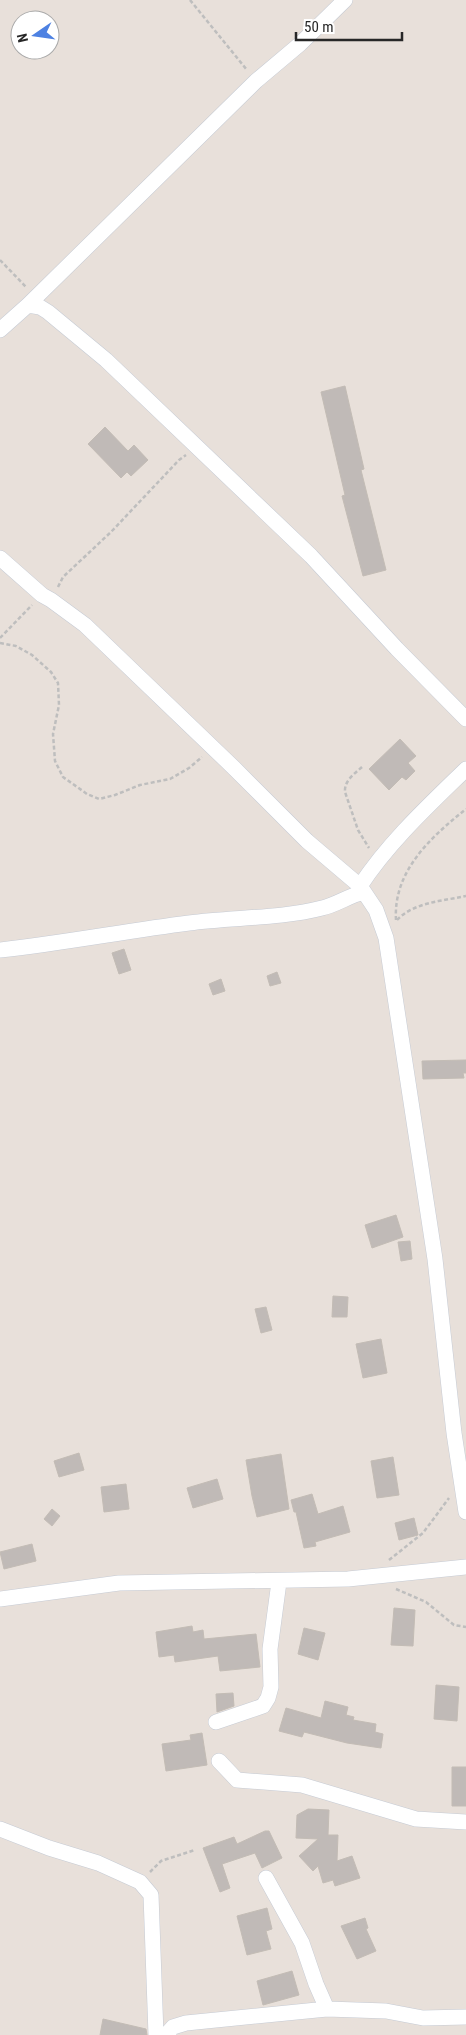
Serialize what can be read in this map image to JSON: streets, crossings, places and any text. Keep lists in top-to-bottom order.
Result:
{
  "scale_bar": "50 m",
  "north": "left"
}
